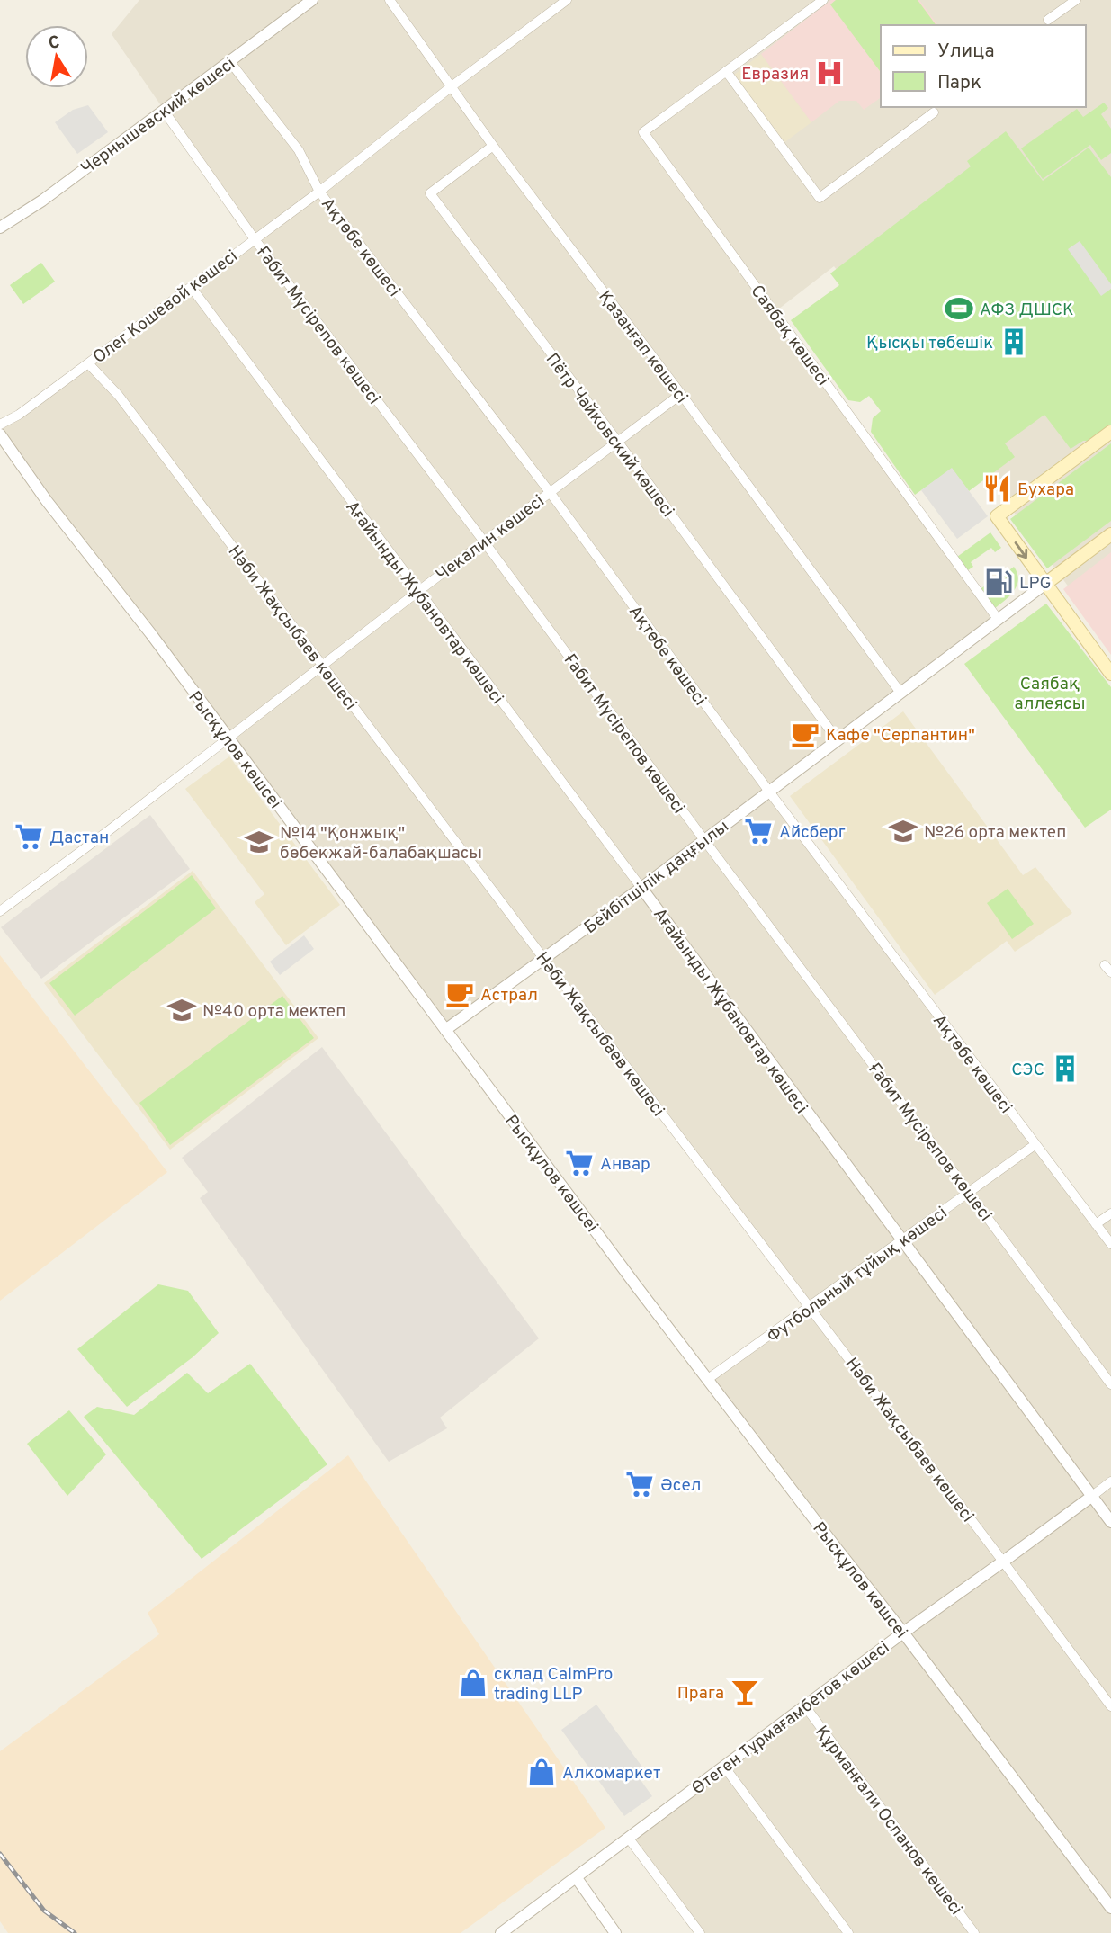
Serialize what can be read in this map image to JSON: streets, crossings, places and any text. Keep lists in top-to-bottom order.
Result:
{
  "streets": {
    "main road": ["Бейбітшілік даңғылы"],
    "street": [
      "Чернышевский көшесі",
      "Ақтөбе көшесі",
      "Олег Кошевой көшесі",
      "Ғабит Мүсірепов көшесі",
      "Саябақ көшесі",
      "Қазанғап көшесі",
      "Пётр Чайковский көшесі",
      "Чекалин көшесі",
      "Ағайынды Жұбановтар көшесі",
      "Нәби Жақсыбаев көшесі",
      "Рысқұлов көшсеі",
      "Футбольный тұйық көшесі",
      "Өтеген Тұрмағамбетов көшесі",
      "Құрманғали Оспанов көшесі"
    ]
  },
  "crossings": [
    ["Чернышевский көшесі", "Ақтөбе көшесі"],
    ["Чернышевский көшесі", "Ғабит Мүсірепов көшесі"],
    ["Ақтөбе көшесі", "Олег Кошевой көшесі"],
    ["Ақтөбе көшесі", "Чекалин көшесі"],
    ["Ақтөбе көшесі", "Бейбітшілік даңғылы"],
    ["Ақтөбе көшесі", "Футбольный тұйық көшесі"],
    ["Олег Кошевой көшесі", "Ғабит Мүсірепов көшесі"],
    ["Олег Кошевой көшесі", "Қазанғап көшесі"],
    ["Олег Кошевой көшесі", "Ағайынды Жұбановтар көшесі"],
    ["Олег Кошевой көшесі", "Нәби Жақсыбаев көшесі"],
    ["Ғабит Мүсірепов көшесі", "Чекалин көшесі"],
    ["Ғабит Мүсірепов көшесі", "Бейбітшілік даңғылы"],
    ["Ғабит Мүсірепов көшесі", "Футбольный тұйық көшесі"],
    ["Саябақ көшесі", "Бейбітшілік даңғылы"],
    ["Қазанғап көшесі", "Пётр Чайковский көшесі"],
    ["Қазанғап көшесі", "Чекалин көшесі"],
    ["Қазанғап көшесі", "Бейбітшілік даңғылы"],
    ["Пётр Чайковский көшесі", "Чекалин көшесі"],
    ["Пётр Чайковский көшесі", "Бейбітшілік даңғылы"],
    ["Чекалин көшесі", "Ағайынды Жұбановтар көшесі"],
    ["Чекалин көшесі", "Нәби Жақсыбаев көшесі"],
    ["Чекалин көшесі", "Рысқұлов көшсеі"],
    ["Ағайынды Жұбановтар көшесі", "Бейбітшілік даңғылы"],
    ["Ағайынды Жұбановтар көшесі", "Футбольный тұйық көшесі"],
    ["Ағайынды Жұбановтар көшесі", "Өтеген Тұрмағамбетов көшесі"],
    ["Нәби Жақсыбаев көшесі", "Бейбітшілік даңғылы"],
    ["Нәби Жақсыбаев көшесі", "Футбольный тұйық көшесі"],
    ["Нәби Жақсыбаев көшесі", "Өтеген Тұрмағамбетов көшесі"],
    ["Рысқұлов көшсеі", "Бейбітшілік даңғылы"],
    ["Рысқұлов көшсеі", "Футбольный тұйық көшесі"],
    ["Рысқұлов көшсеі", "Өтеген Тұрмағамбетов көшесі"],
    ["Өтеген Тұрмағамбетов көшесі", "Құрманғали Оспанов көшесі"]
  ],
  "parks": ["Саябақ аллеясы"],
  "places": {
    "hospital": ["Евразия"],
    "sports": ["АФЗ ДШСК"],
    "building": ["Қысқы төбешік", "СЭС"],
    "restaurant": ["Бухара"],
    "fuel station": ["LPG"],
    "cafe": ["Кафе \"Серпантин\"", "Астрал"],
    "supermarket": [
      "Айсберг",
      "Дастан",
      "Анвар",
      "Əсел"
    ],
    "school or university": ["№26 орта мектеп", "№14 \"Қонжық\" бөбекжай-балабақшасы", "№40 орта мектеп"],
    "shop": ["склад CalmPro trading LLP", "Алкомаркет"],
    "bar": ["Прага"]
  },
  "legend": ["Улица", "Парк"],
  "north": "top"
}
